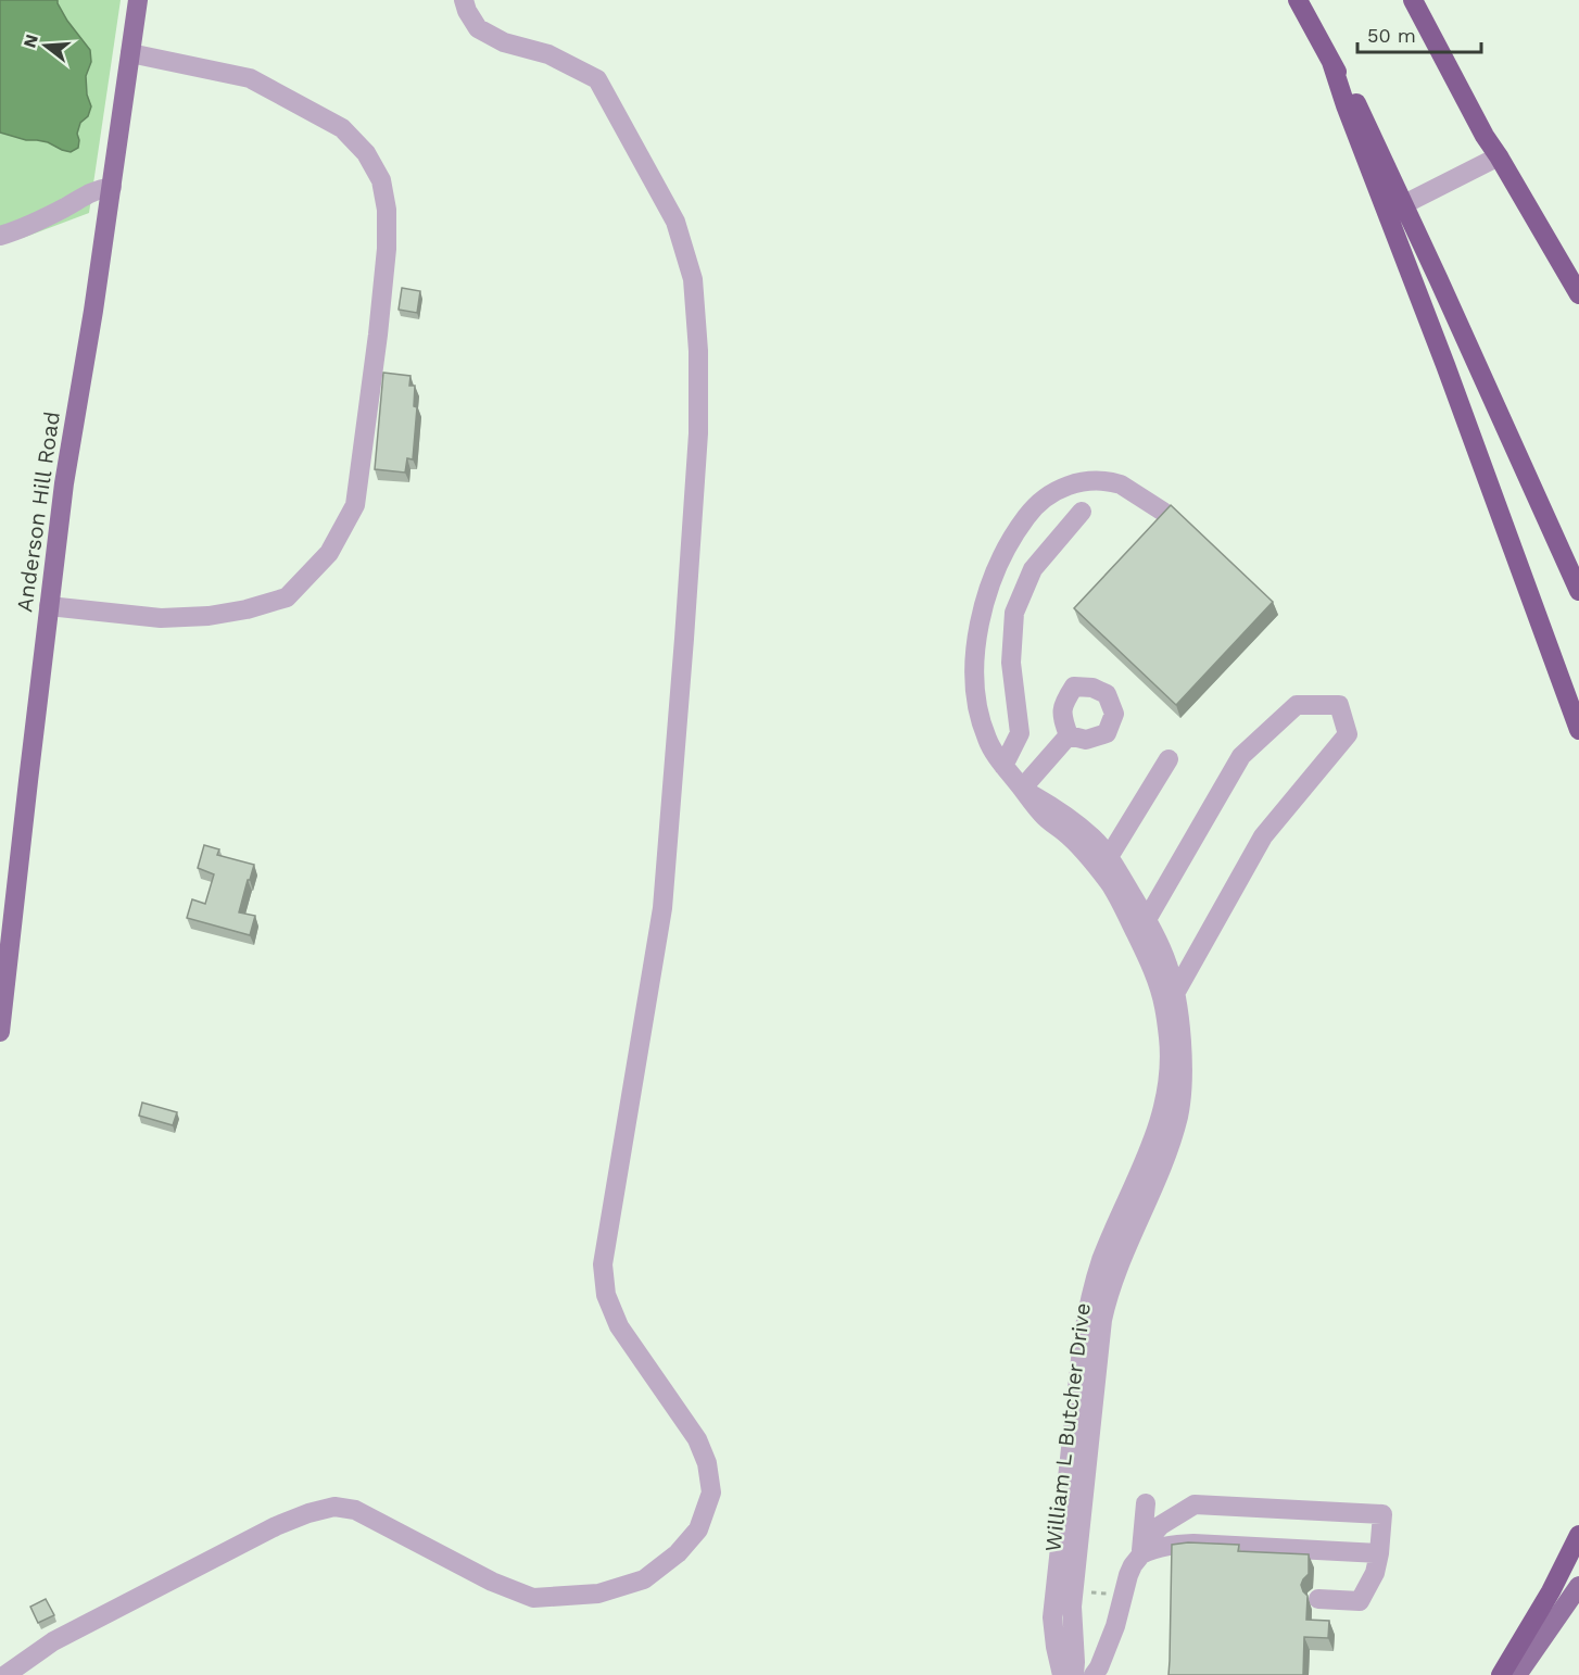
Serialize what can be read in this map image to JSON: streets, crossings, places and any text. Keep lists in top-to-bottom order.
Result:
{
  "streets": {
    "main road": ["Anderson Hill Road"],
    "street": ["William L Butcher Drive"]
  },
  "scale_bar": "50 m",
  "north": "left"
}
